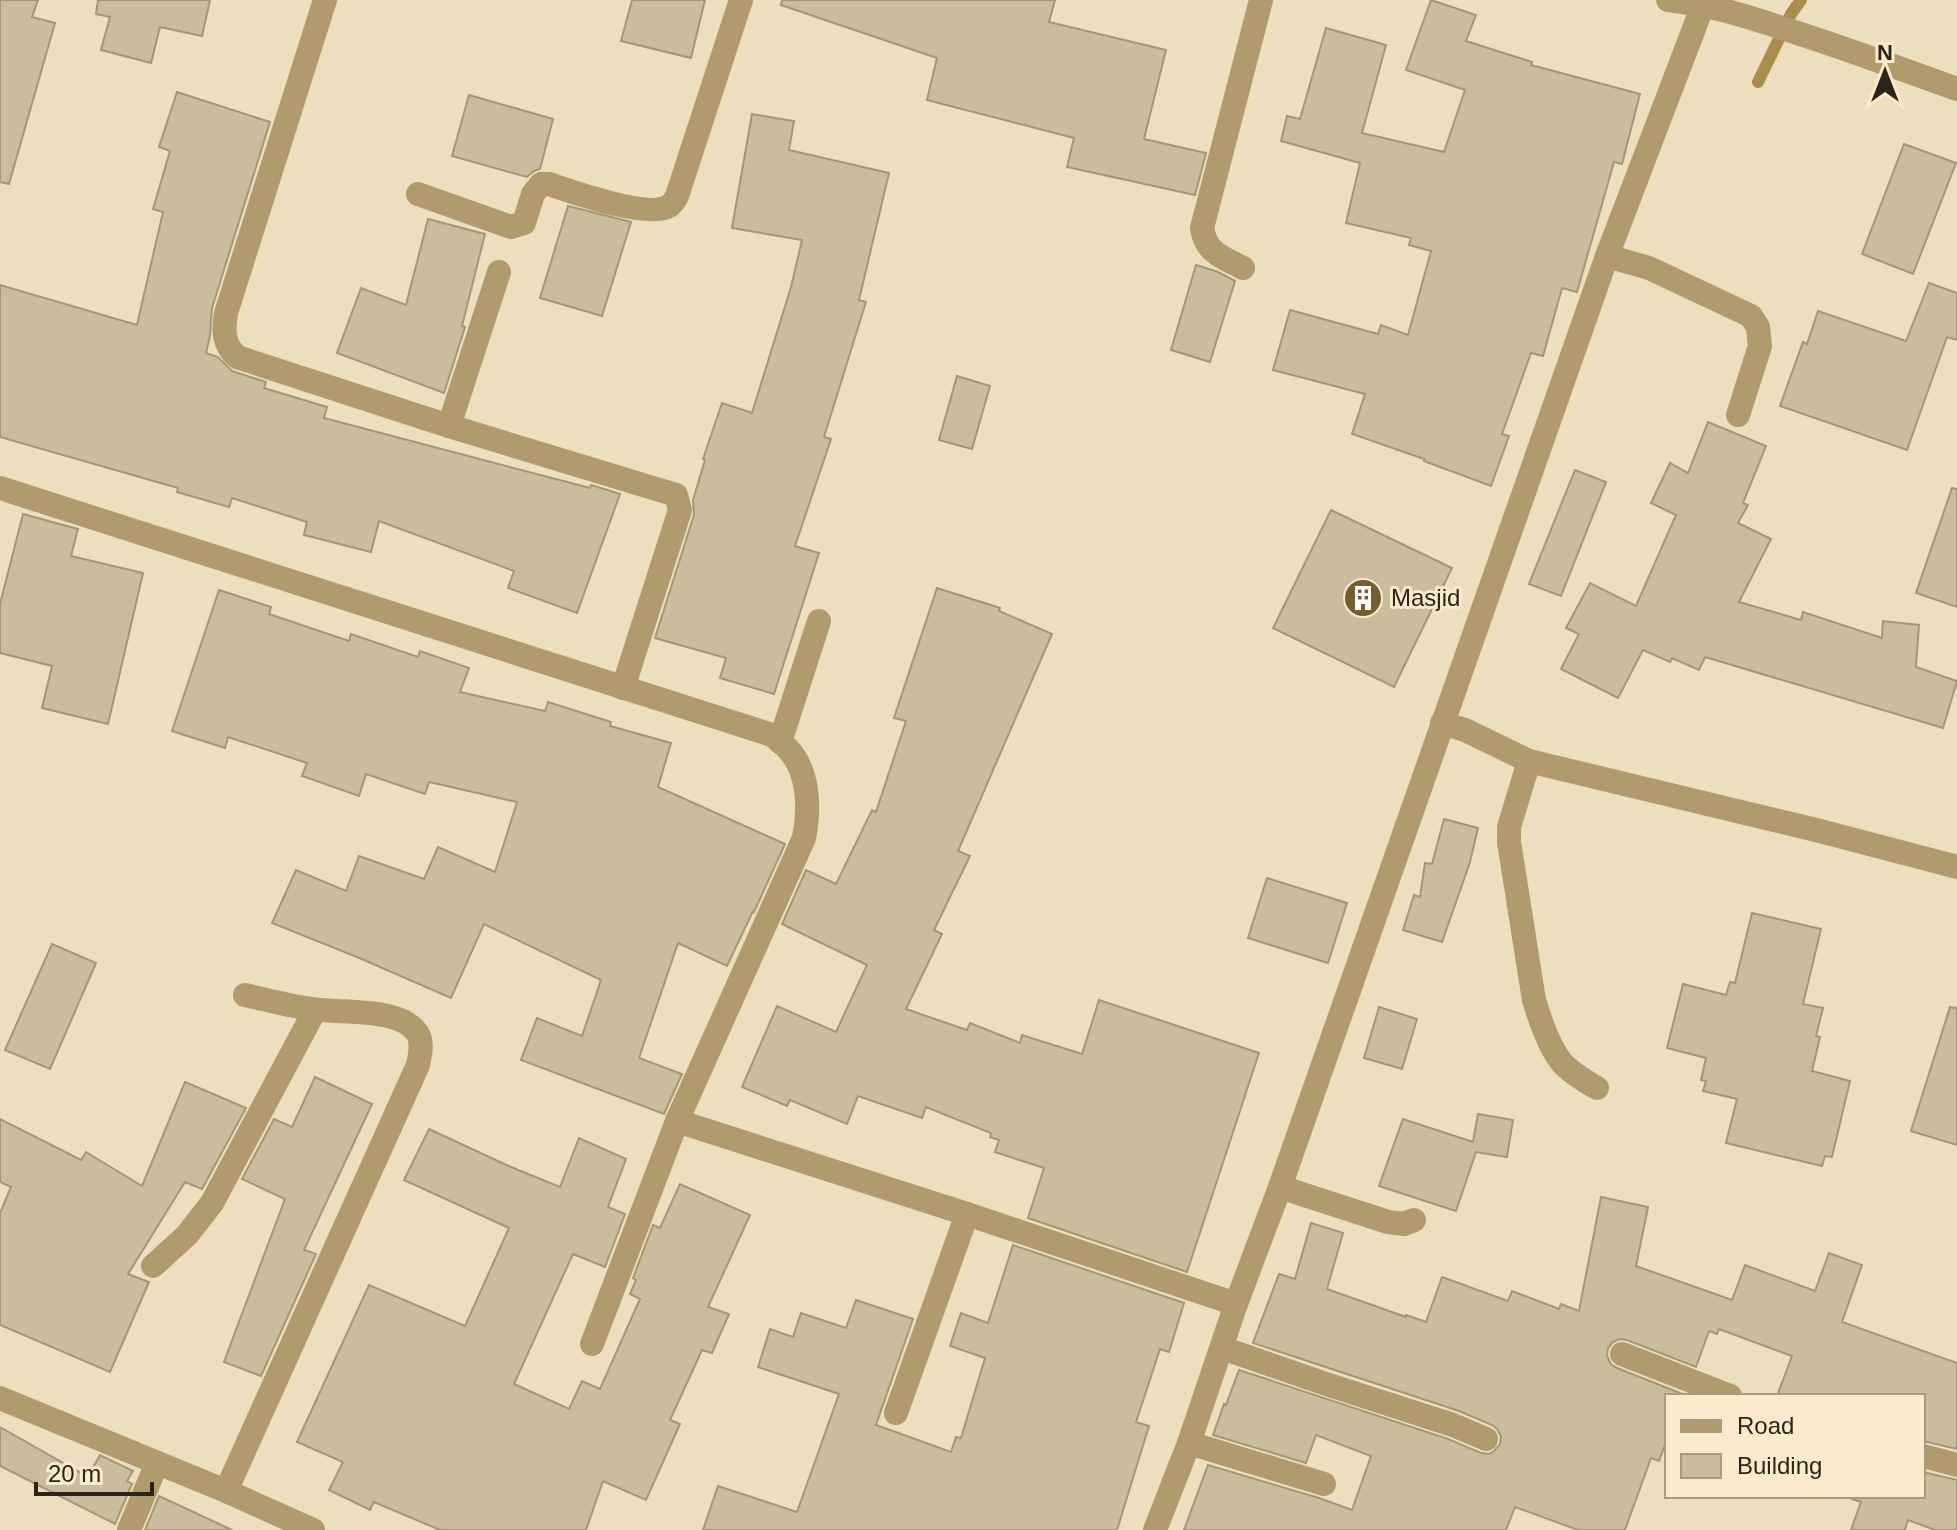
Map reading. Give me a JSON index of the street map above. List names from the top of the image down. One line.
{"places":{"building":["Masjid"]},"legend":["Road","Building"],"scale_bar":"20 m","north":"top"}
